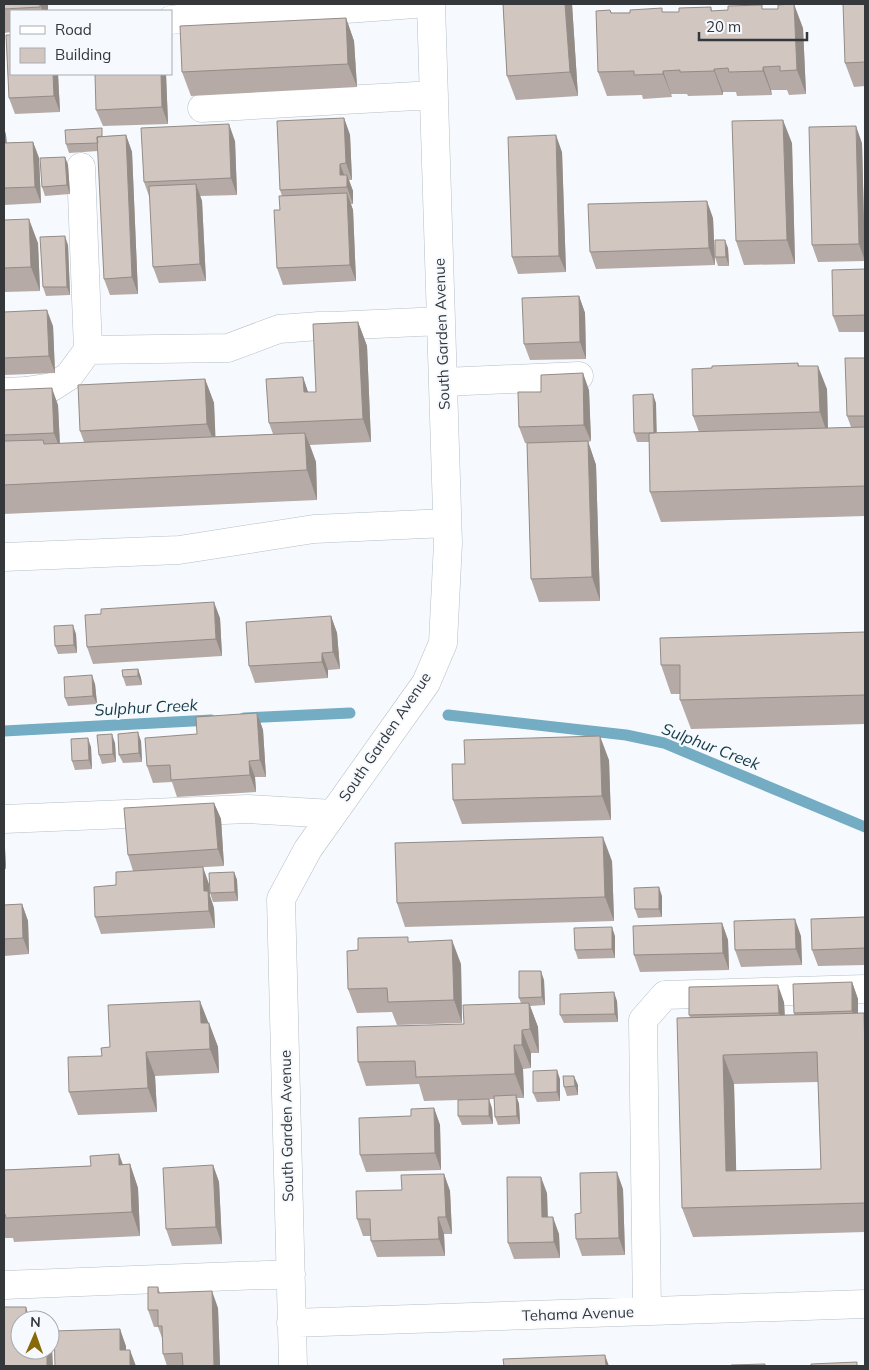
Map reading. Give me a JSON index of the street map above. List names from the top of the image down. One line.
{"streets":{"street":["South Garden Avenue","Tehama Avenue"]},"crossings":[["South Garden Avenue","Tehama Avenue"]],"water":["Sulphur Creek"],"legend":["Road","Building"],"scale_bar":"20 m","north":"top"}
